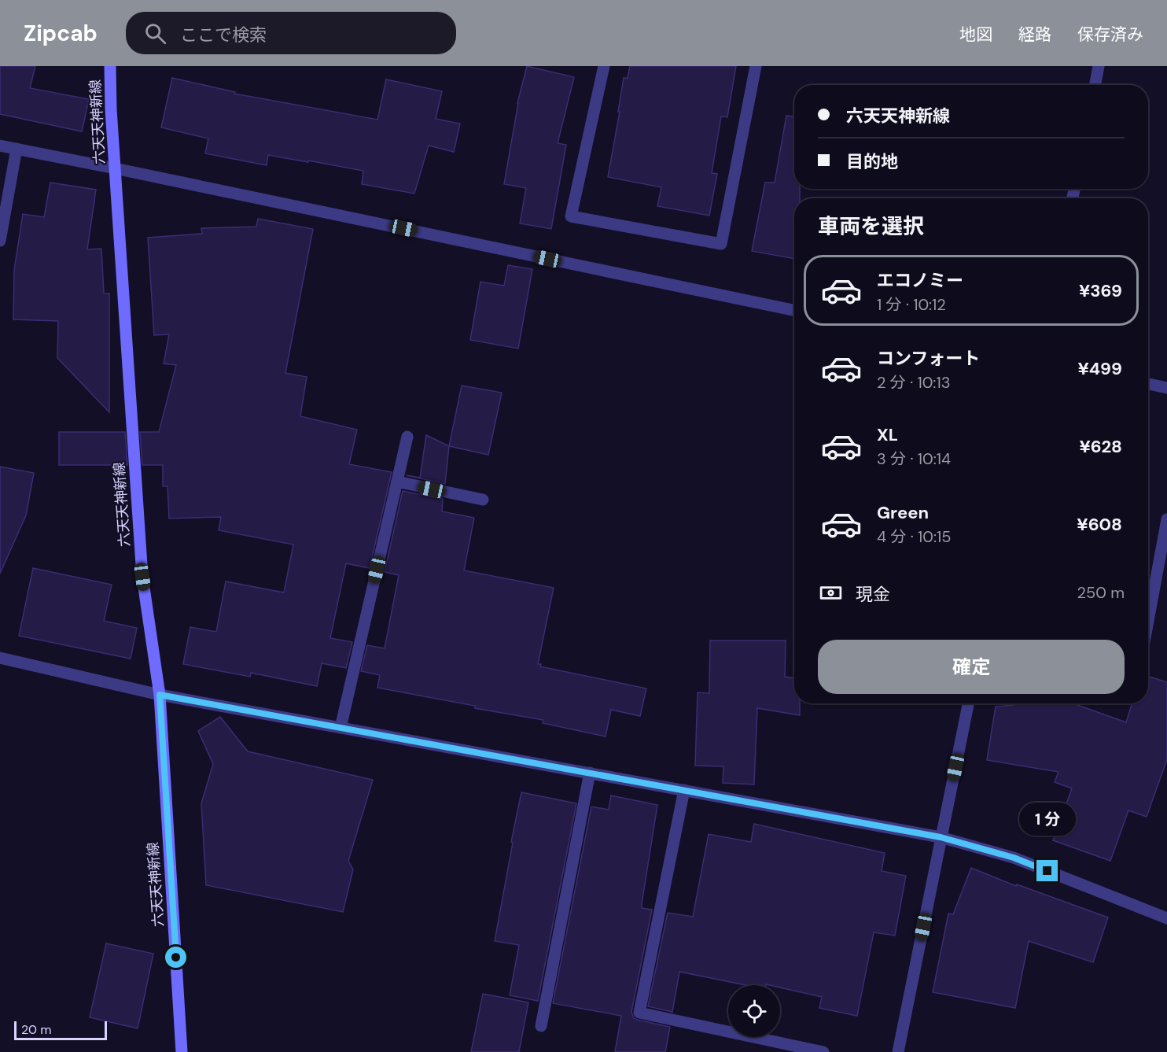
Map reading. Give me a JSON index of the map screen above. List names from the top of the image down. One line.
{"streets":{"main road":["六天天神新線"]},"scale_bar":"20 m","page":{"header":"Zipcab","search":"ここで検索","nav":["地図","経路","保存済み"],"banner":["六天天神新線","目的地"],"heading":"車両を選択","list":[{"name":"エコノミー","note":"1 分 · 10:12","value":"¥369"},{"name":"コンフォート","note":"2 分 · 10:13","value":"¥499"},{"name":"XL","note":"3 分 · 10:14","value":"¥628"},{"name":"Green","note":"4 分 · 10:15","value":"¥608"}],"pay":["現金","250 m"],"buttons":"確定","bubble":"1 分","scale":"20 m"}}
